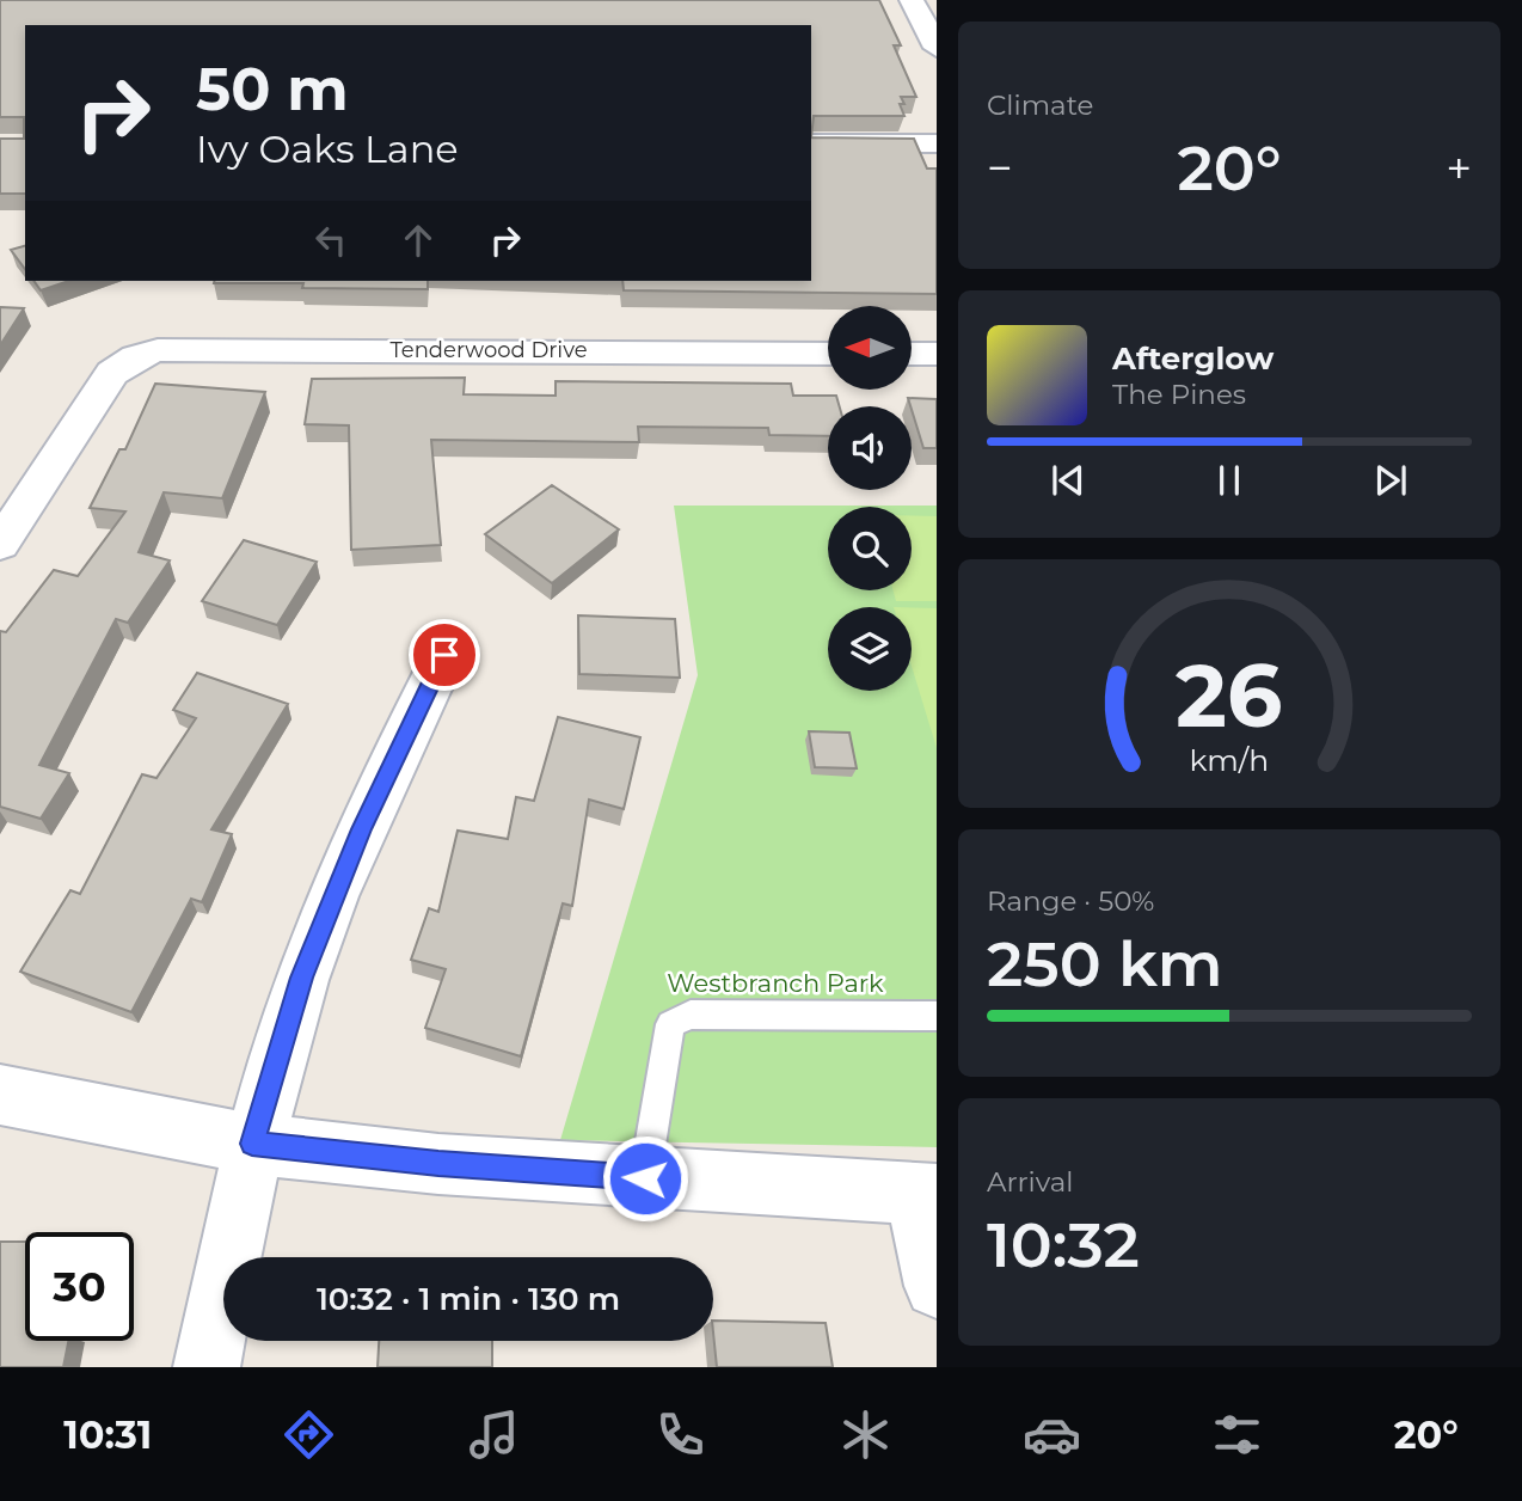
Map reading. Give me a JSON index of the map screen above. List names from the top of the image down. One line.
{"streets":{"street":["Tenderwood Drive"]},"parks":["Westbranch Park"],"north":"left","page":{"tile":["Climate",["Range · 50%","250 km"],["Arrival","10:32"]],"turn":["50 m","Ivy Oaks Lane"],"heat":["−","20°","+"],"song":["Afterglow","The Pines"],"limit":"30","trip":"10:32 · 1 min · 130 m","tabs":["10:31","20°"],"gauge":["26","km/h"]}}
